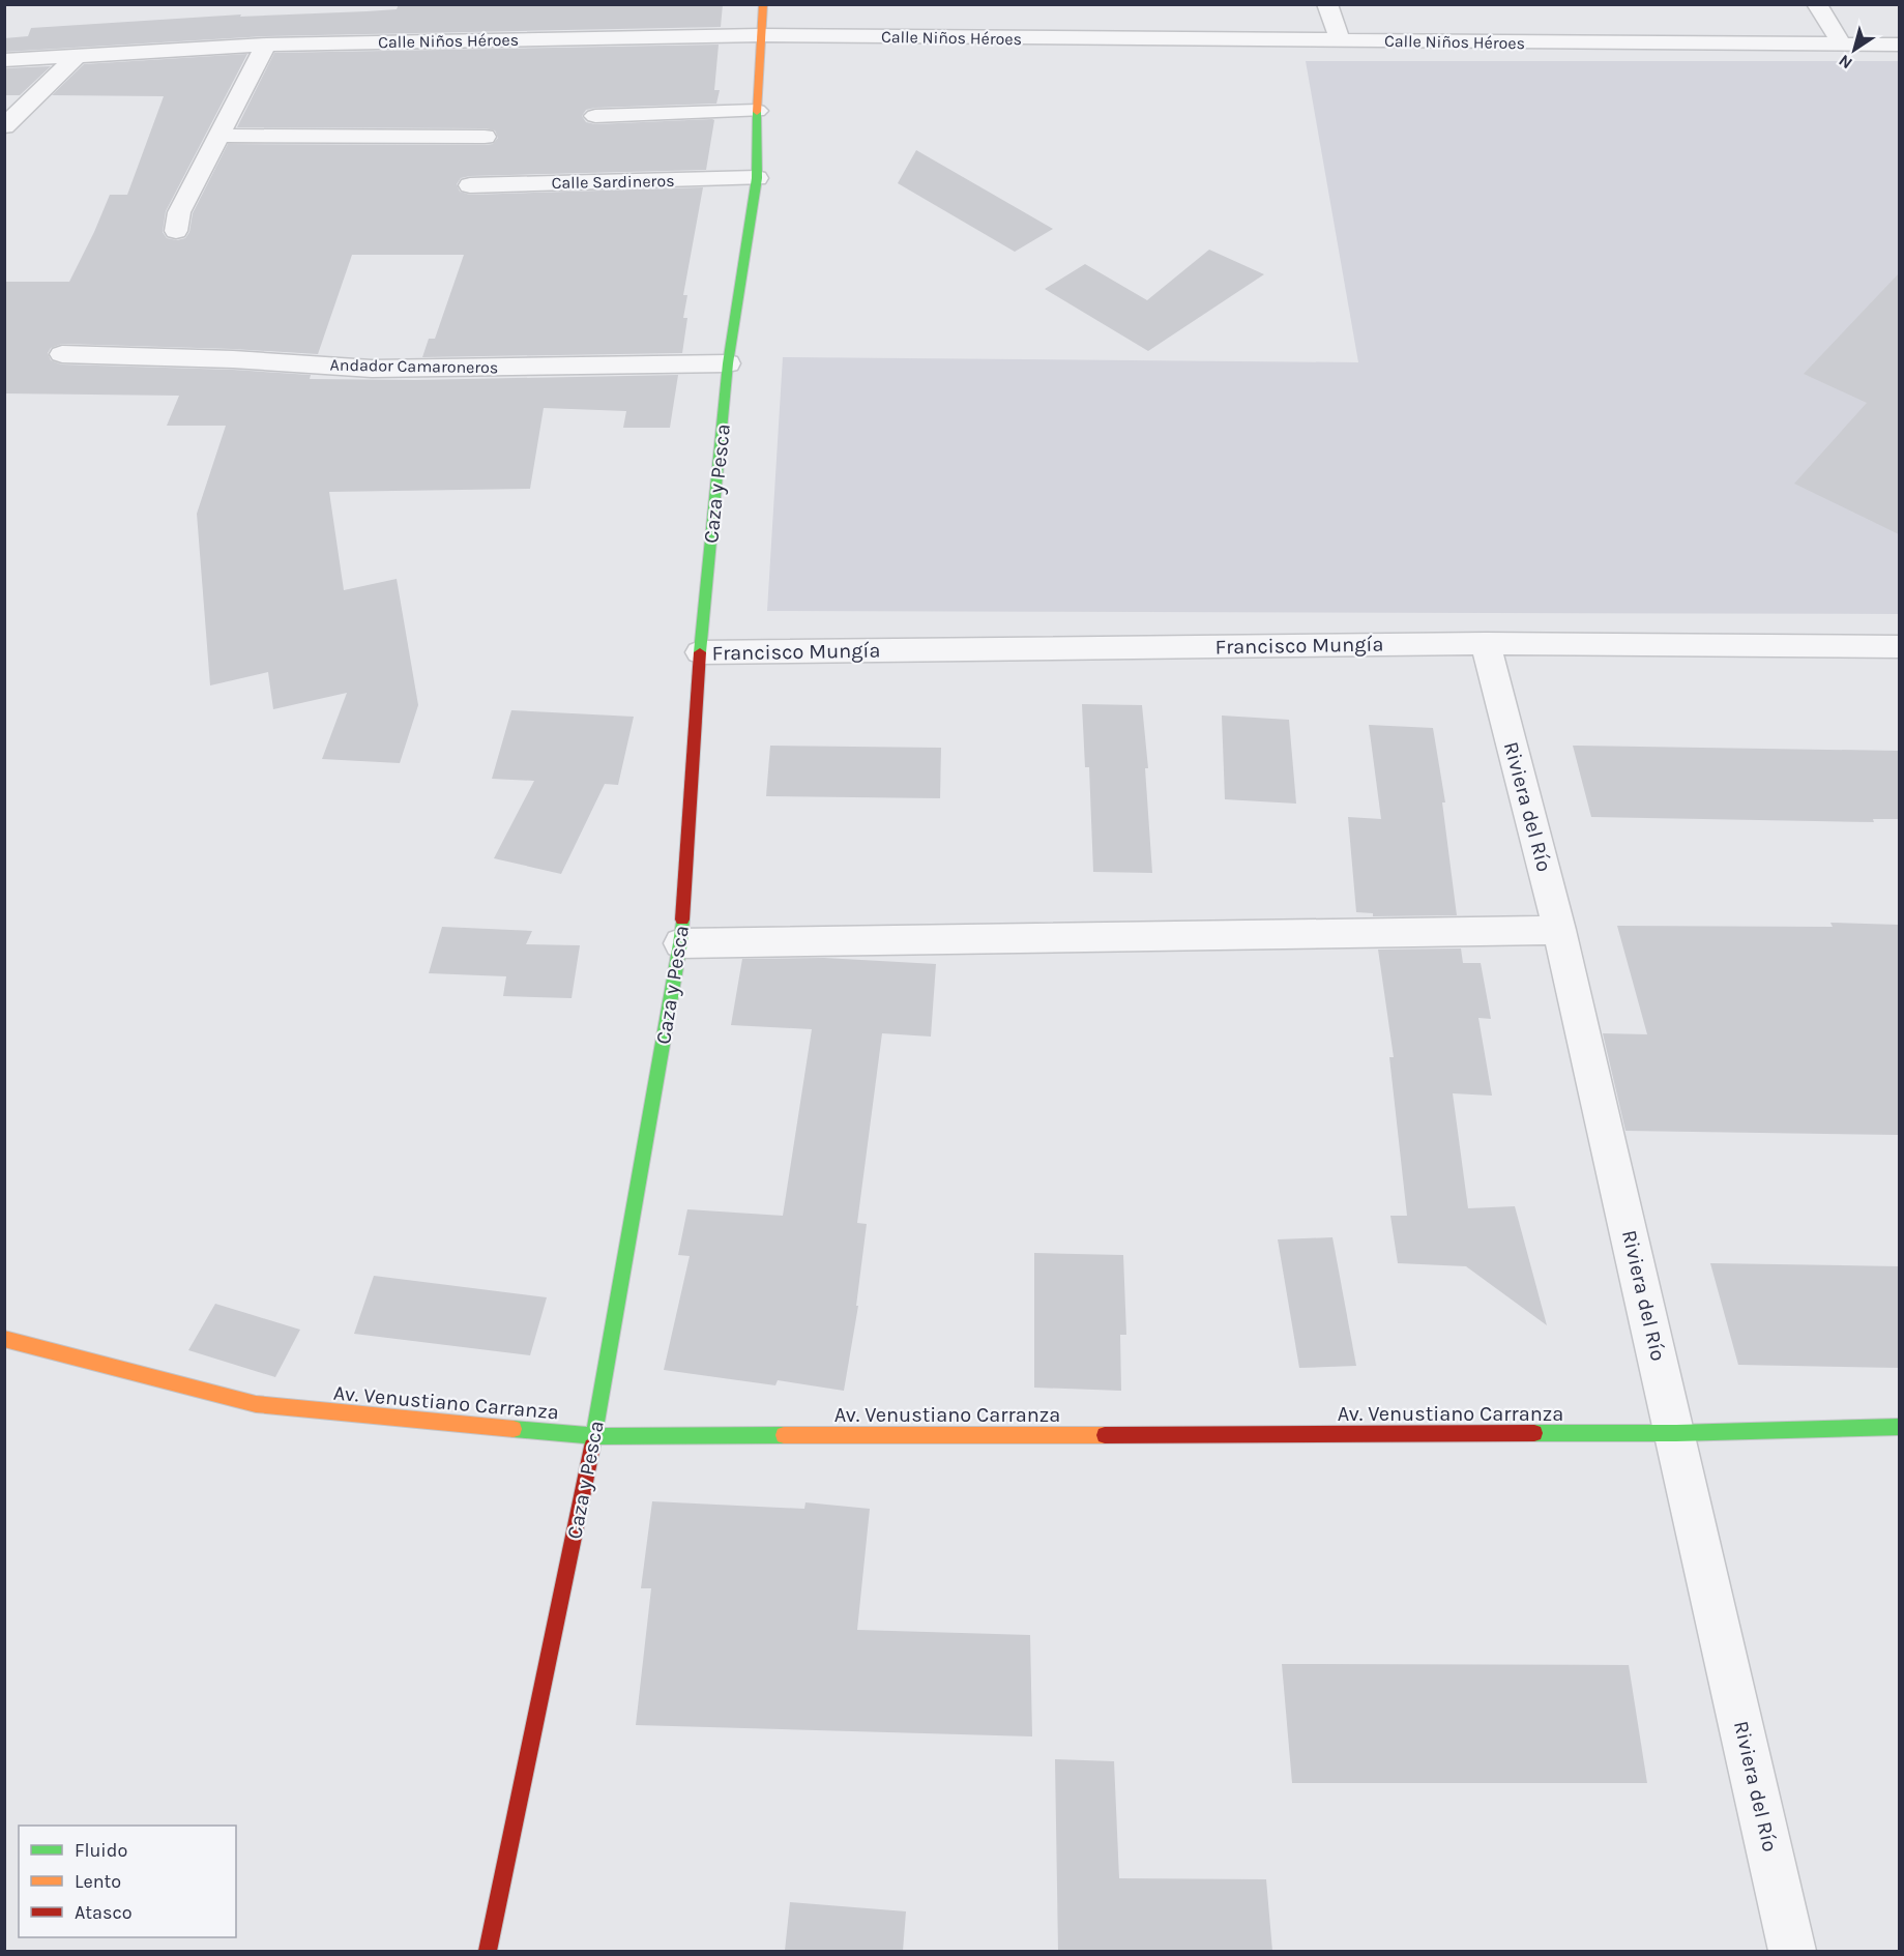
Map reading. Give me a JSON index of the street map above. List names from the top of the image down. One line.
{"streets":{"street":["Calle Niños Héroes","Calle Sardineros","Andador Camaroneros","Caza y Pesca","Francisco Mungía","Riviera del Río","Av. Venustiano Carranza"]},"crossings":[["Calle Niños Héroes","Caza y Pesca"],["Calle Sardineros","Caza y Pesca"],["Andador Camaroneros","Caza y Pesca"],["Caza y Pesca","Francisco Mungía"],["Caza y Pesca","Av. Venustiano Carranza"],["Francisco Mungía","Riviera del Río"],["Riviera del Río","Av. Venustiano Carranza"]],"legend":["Fluido","Lento","Atasco"],"north":"bottom left"}
